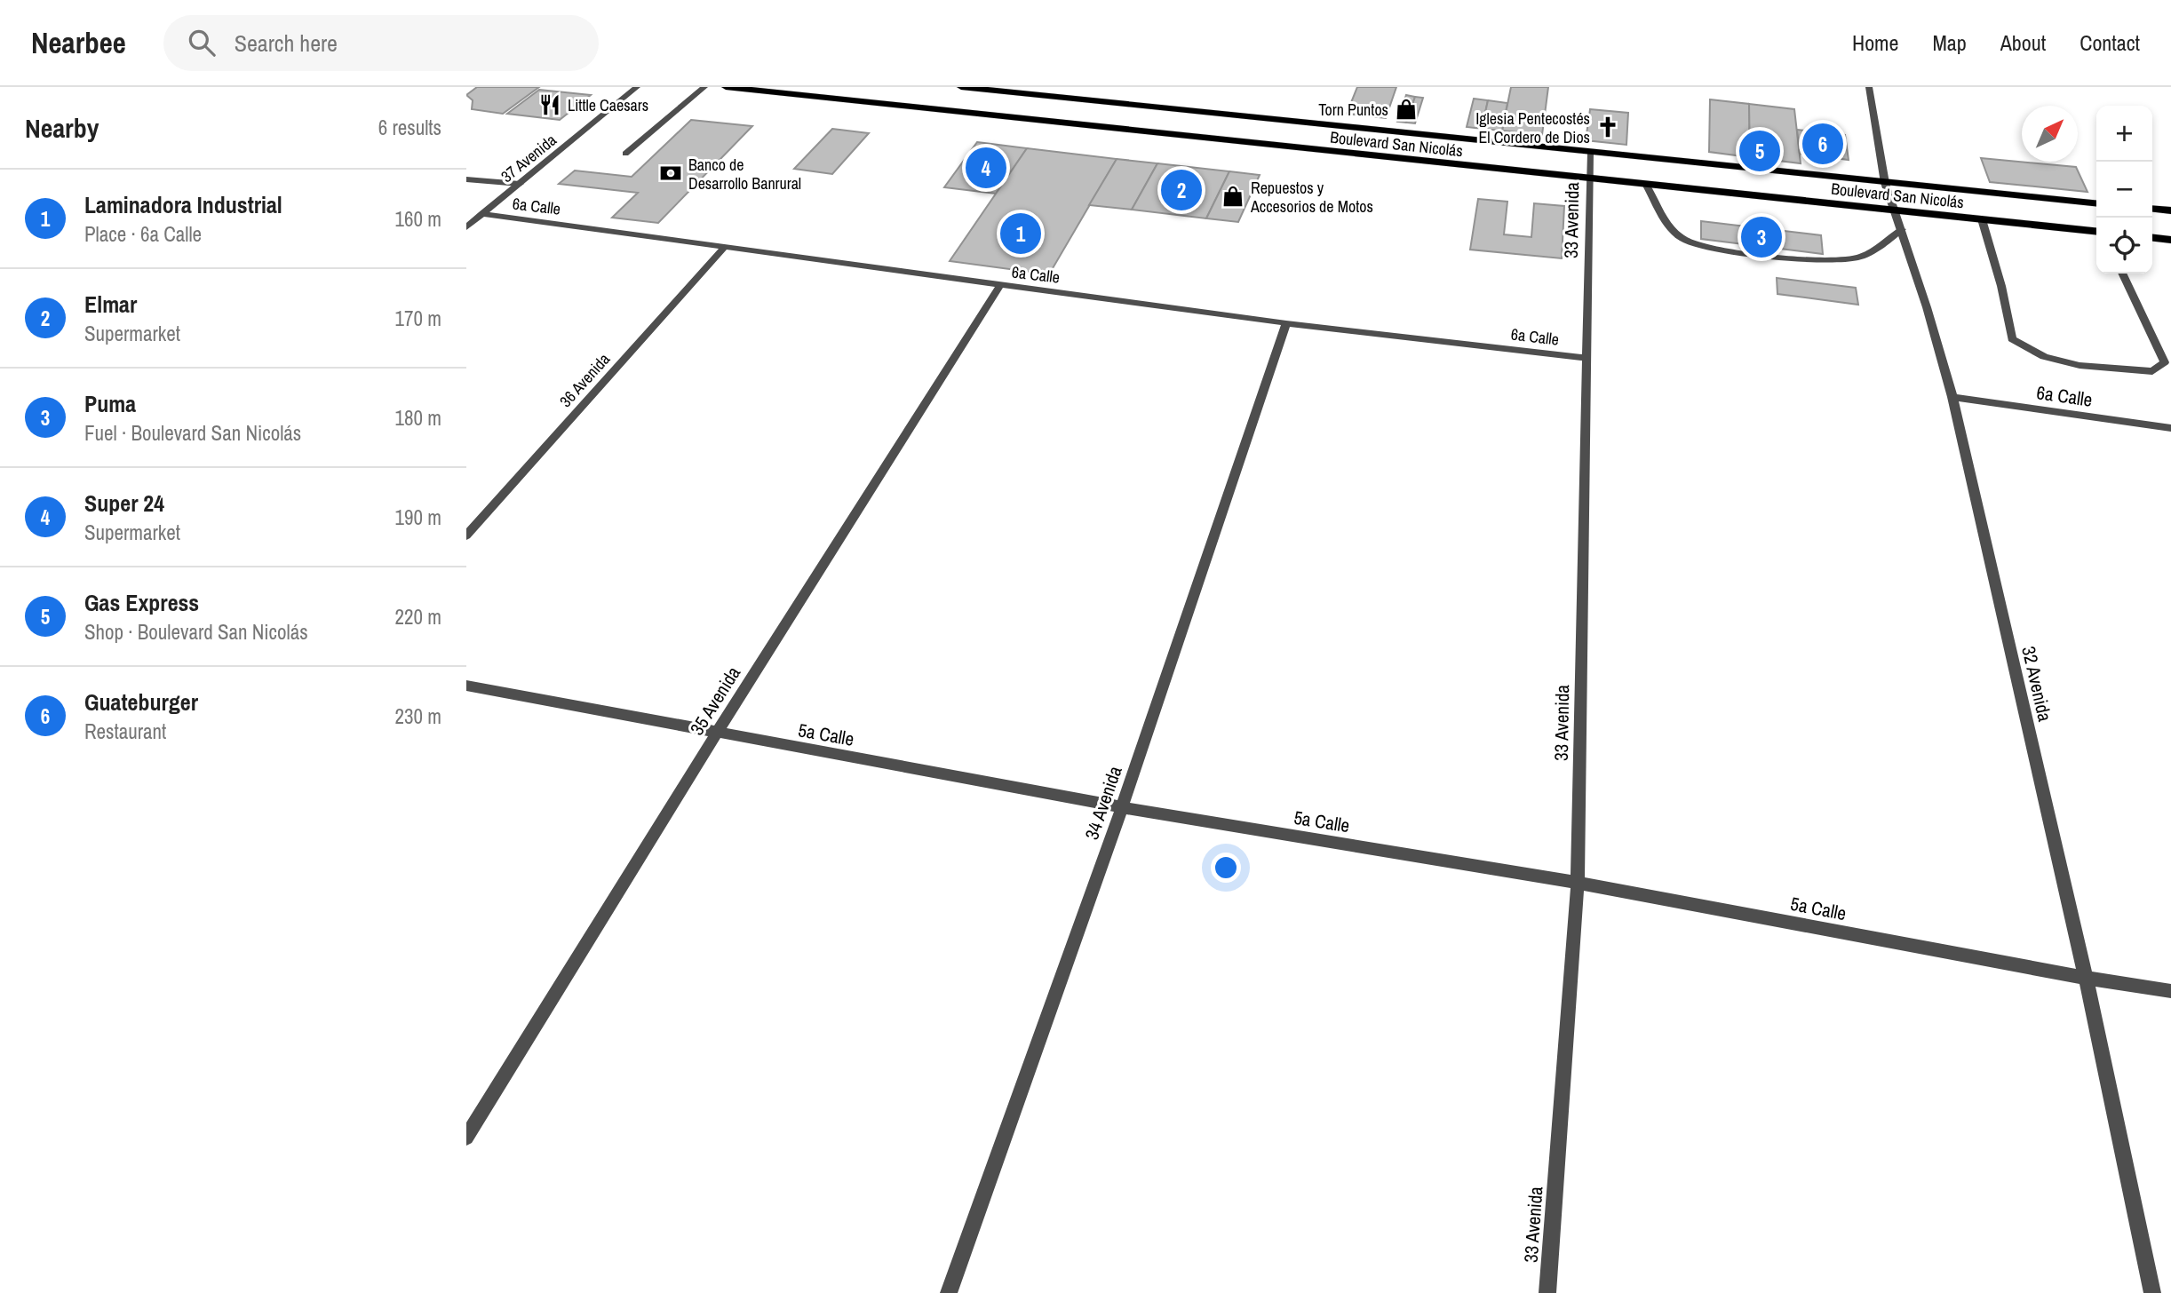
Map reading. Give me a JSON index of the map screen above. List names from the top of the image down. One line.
{"streets":{"main road":["Boulevard San Nicolás"],"street":["37 Avenida","6a Calle","33 Avenida","36 Avenida","32 Avenida","35 Avenida","5a Calle","34 Avenida"]},"crossings":[["Boulevard San Nicolás","33 Avenida"],["Boulevard San Nicolás","32 Avenida"],["37 Avenida","6a Calle"],["6a Calle","33 Avenida"],["6a Calle","36 Avenida"],["6a Calle","32 Avenida"],["6a Calle","35 Avenida"],["6a Calle","34 Avenida"],["33 Avenida","5a Calle"],["32 Avenida","5a Calle"],["35 Avenida","5a Calle"],["5a Calle","34 Avenida"]],"places":{"restaurant":["Little Caesars"],"shop":["Torn Puntos","Repuestos y Accesorios de Motos"],"church":["Iglesia Pentecostés El Cordero de Dios"],"bank":["Banco de Desarrollo Banrural"]},"north":"top right","page":{"header":"Nearbee","search":"Search here","nav":["Home","Map","About","Contact"],"heading":["Nearby","6 results"],"map_buttons":["+","−"],"pins":["6","5","4","2","1","3"],"list":[{"mark":"1","name":"Laminadora Industrial","note":"Place · 6a Calle","value":"160 m"},{"mark":"2","name":"Elmar","note":"Supermarket","value":"170 m"},{"mark":"3","name":"Puma","note":"Fuel · Boulevard San Nicolás","value":"180 m"},{"mark":"4","name":"Super 24","note":"Supermarket","value":"190 m"},{"mark":"5","name":"Gas Express","note":"Shop · Boulevard San Nicolás","value":"220 m"},{"mark":"6","name":"Guateburger","note":"Restaurant","value":"230 m"}]}}
